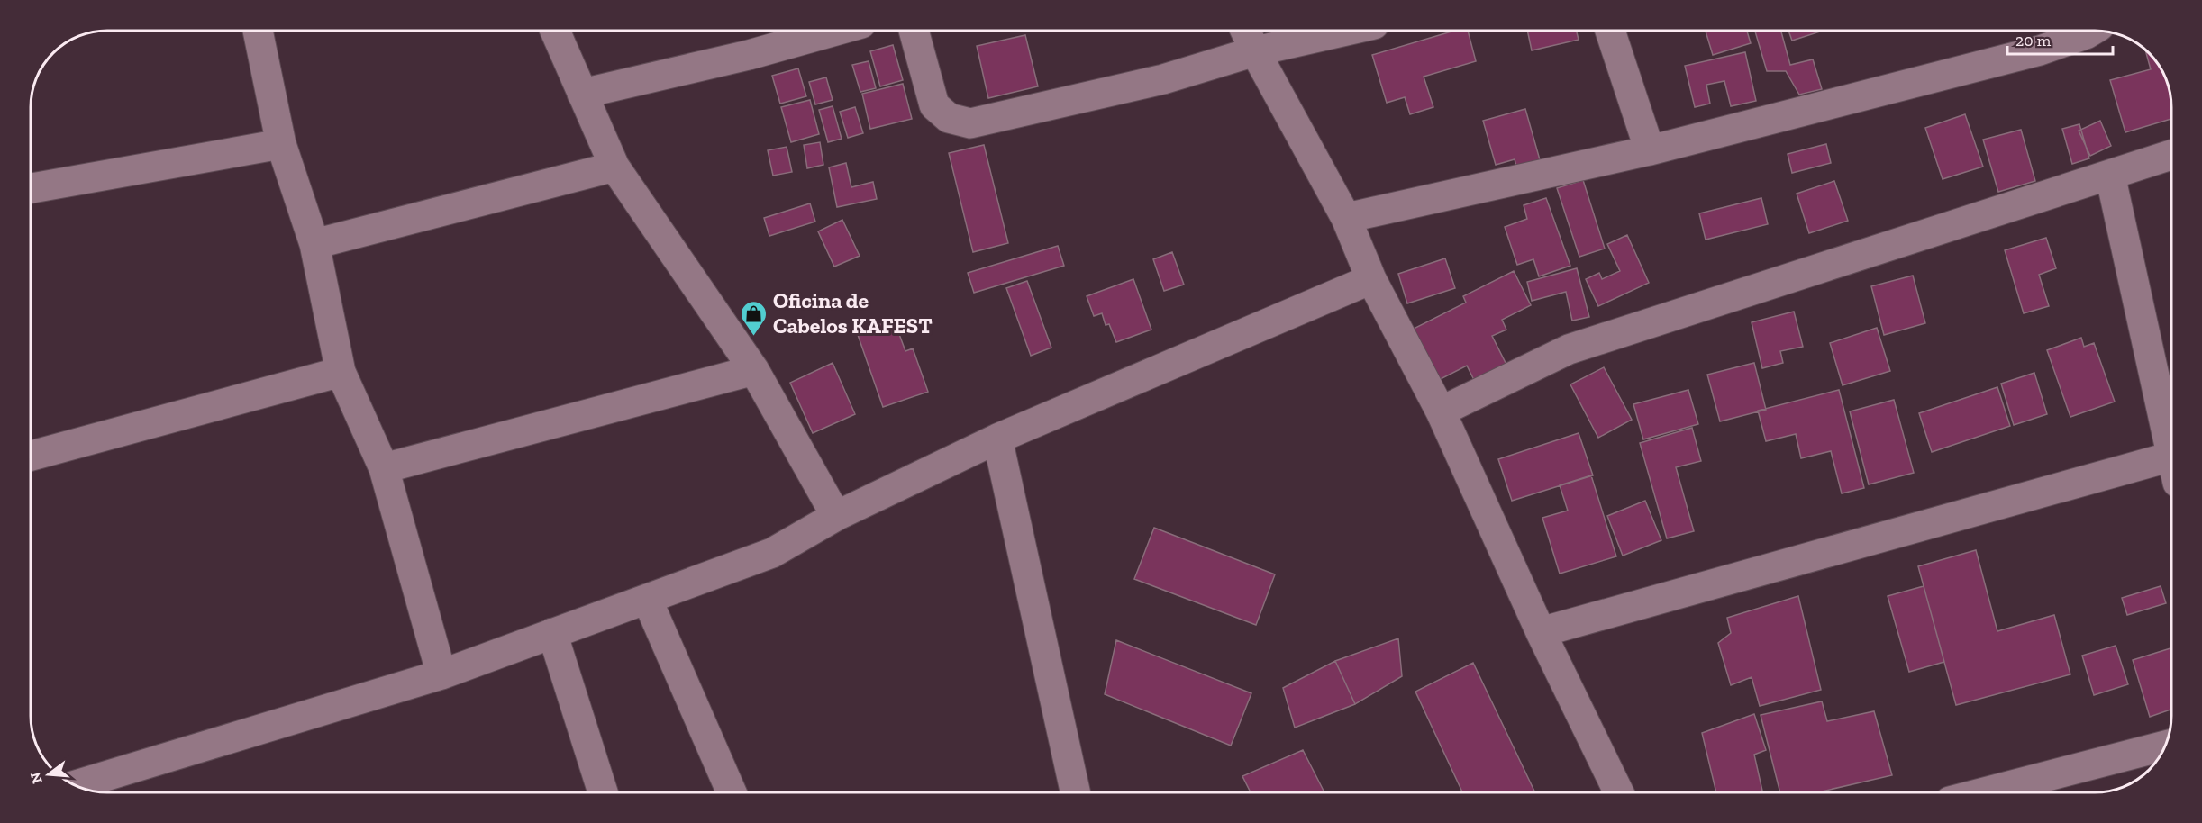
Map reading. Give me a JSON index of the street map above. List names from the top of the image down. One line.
{"places":{"shop":["Oficina de Cabelos KAFEST"]},"scale_bar":"20 m","north":"left"}
